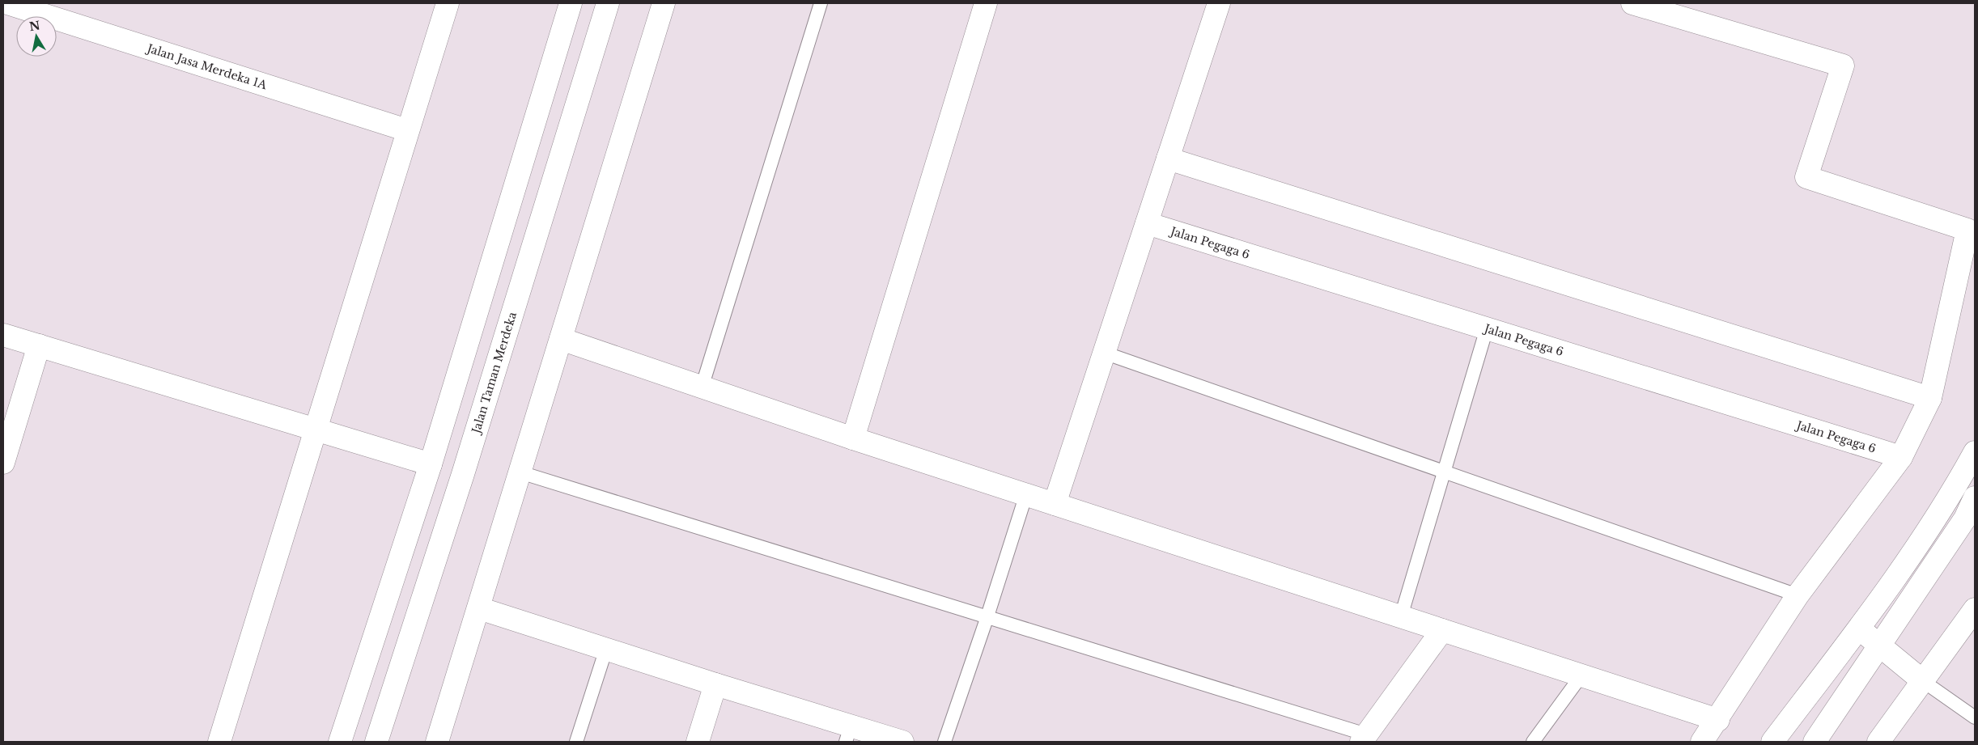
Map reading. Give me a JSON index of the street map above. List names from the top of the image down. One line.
{"streets":{"street":["Jalan Jasa Merdeka 1A","Jalan Pegaga 6","Jalan Taman Merdeka"]},"north":"top"}
